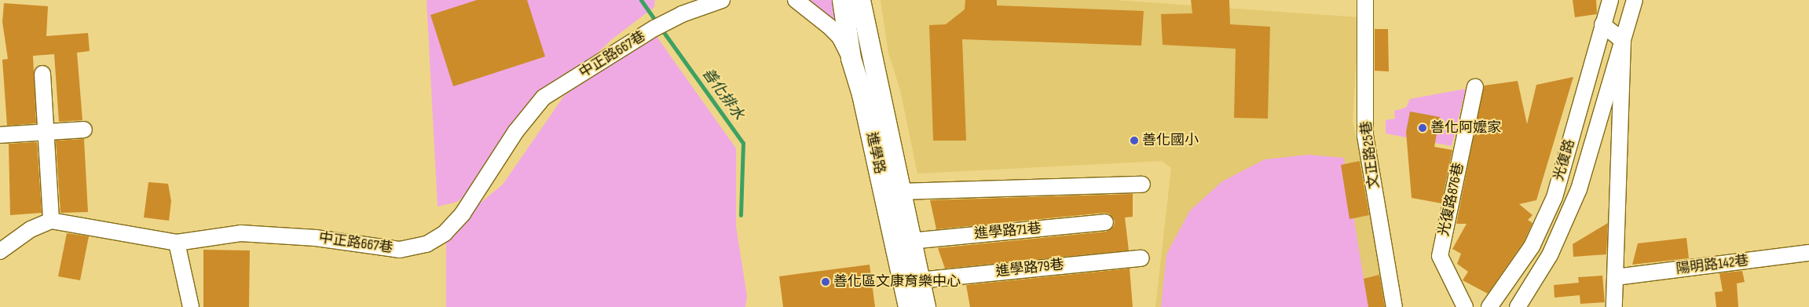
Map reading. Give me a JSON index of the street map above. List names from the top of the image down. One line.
{"streets":{"main road":["進學路"],"street":["中正路667巷","文正路25巷","光復路","光復路876巷","進學路71巷","陽明路142巷","進學路79巷"]},"crossings":[["進學路","進學路71巷"],["進學路","進學路79巷"]],"water":["善化排水"],"places":["善化阿嬤家","善化國小","善化區文康育樂中心"]}
